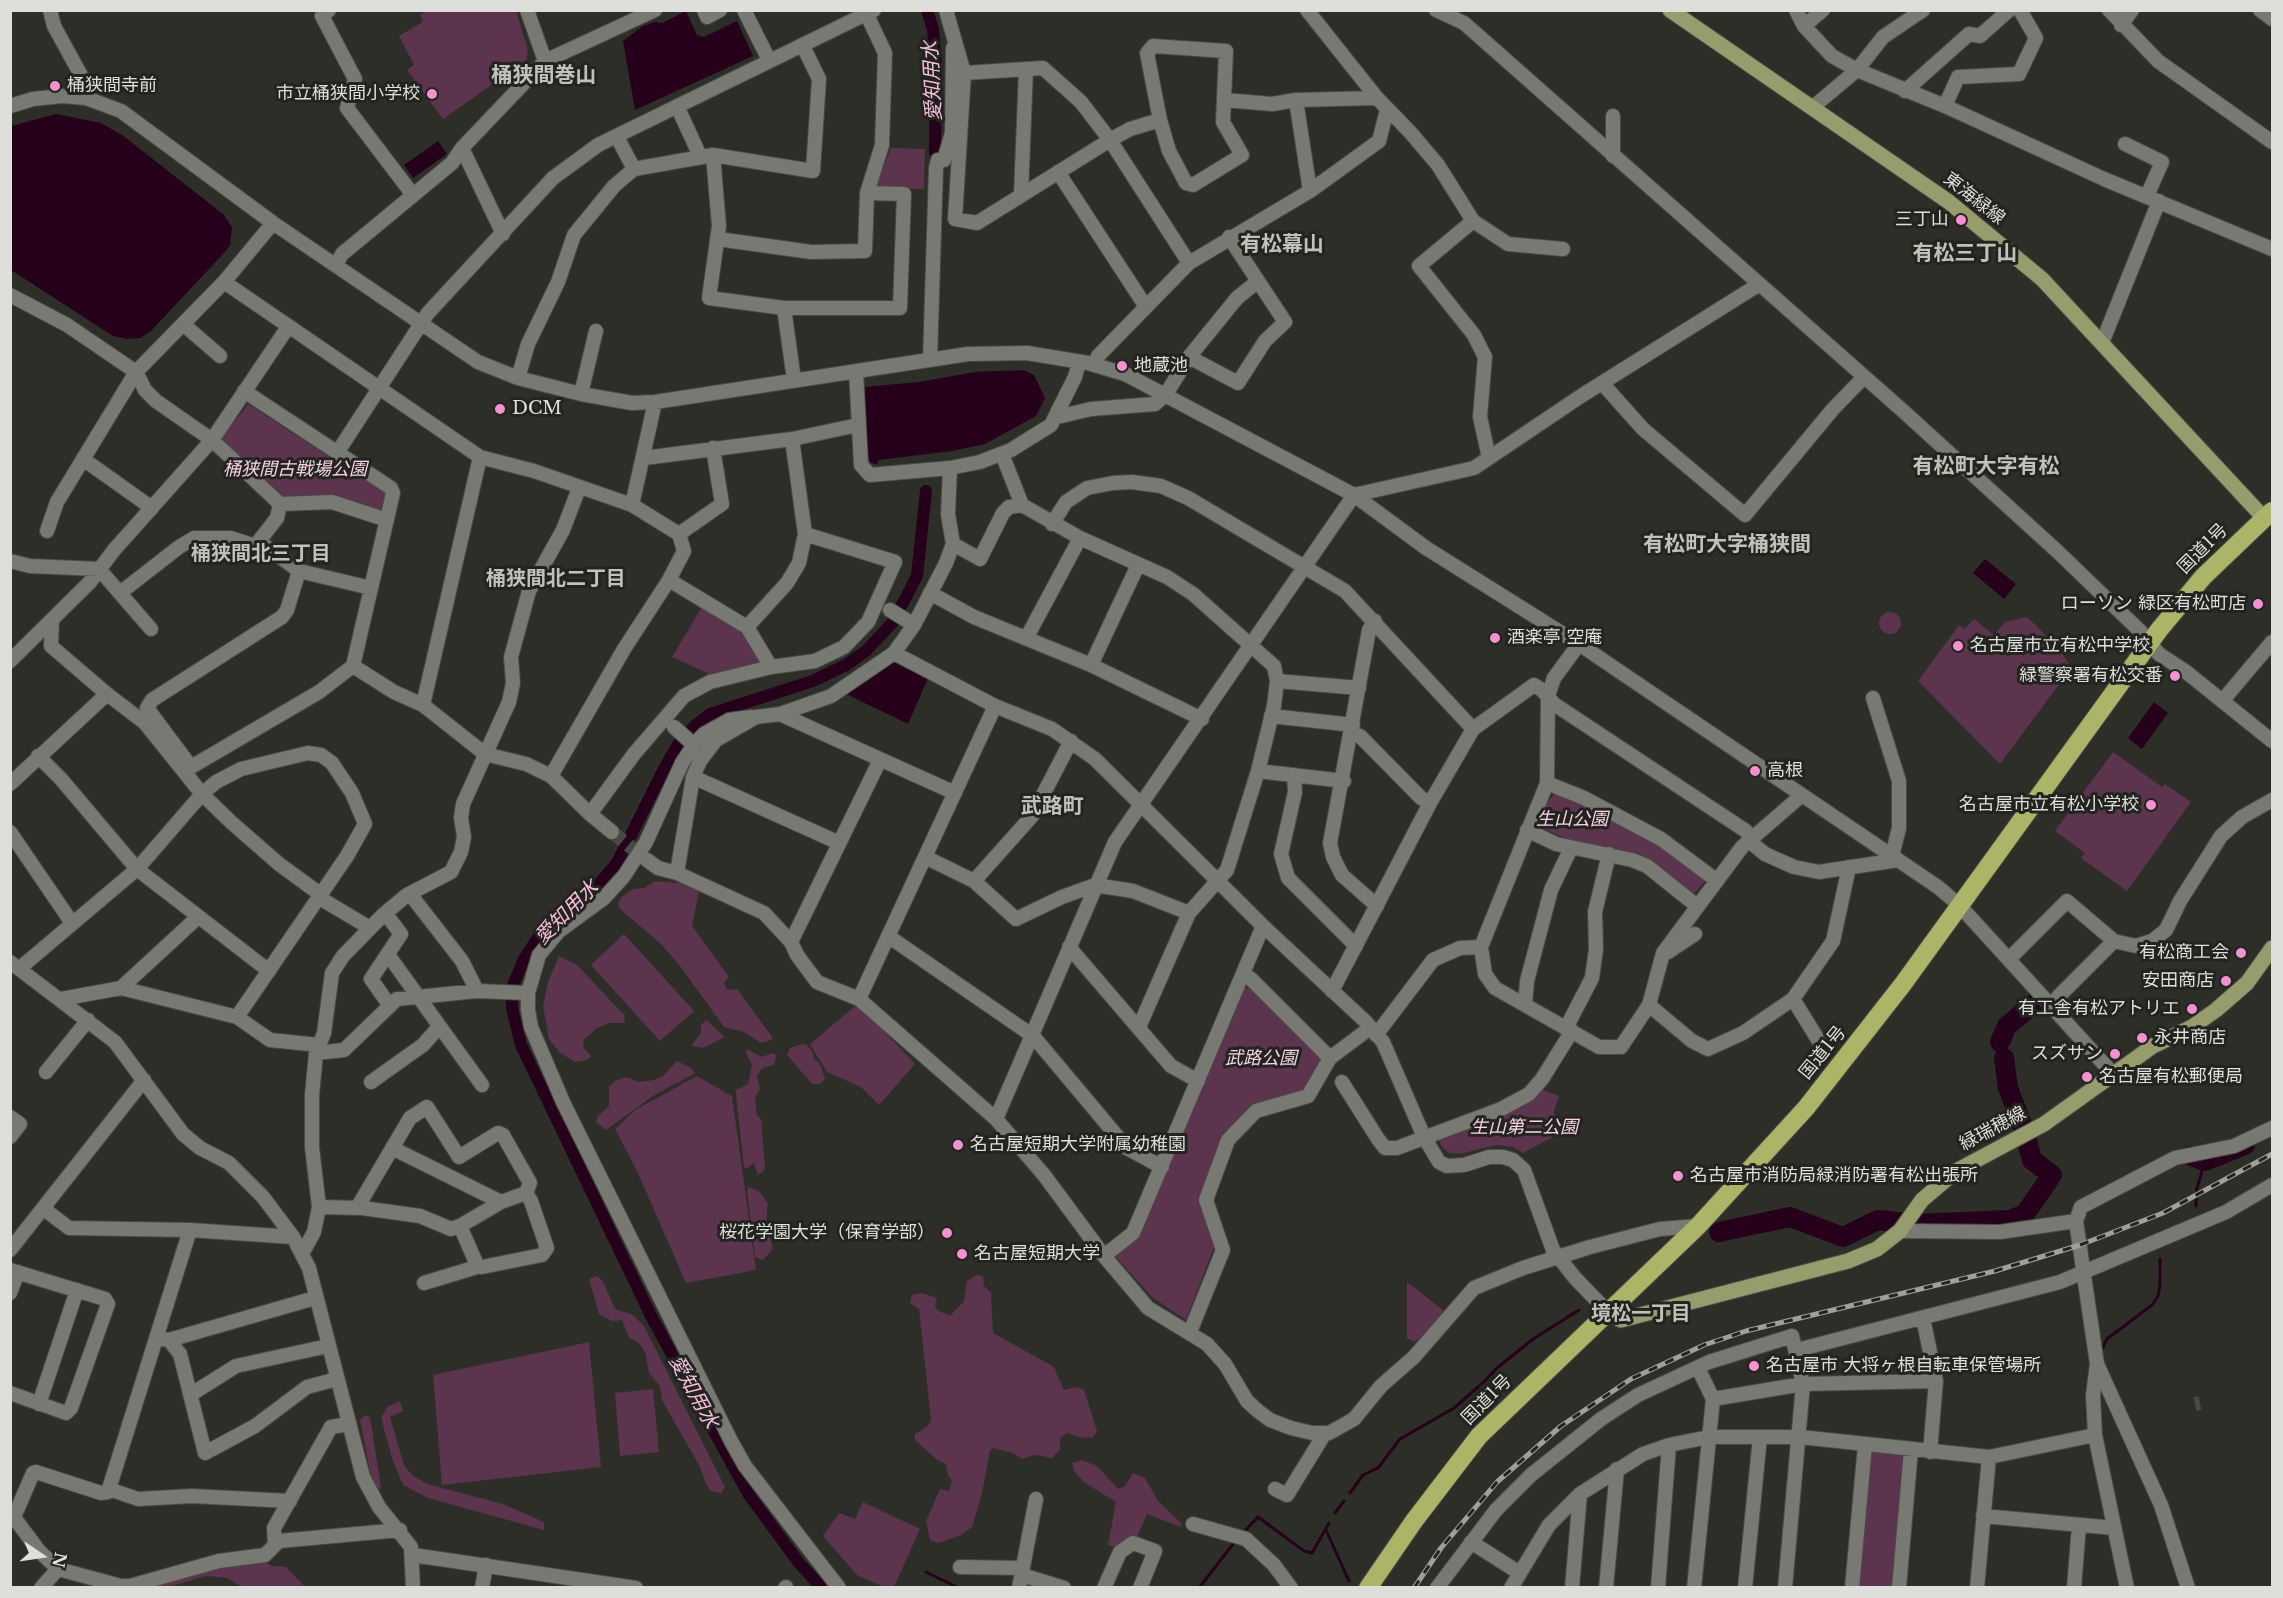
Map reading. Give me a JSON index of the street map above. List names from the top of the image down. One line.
{"streets":{"highway":["国道1号"],"main road":["東海緑線","緑瑞穂線"]},"crossings":[["東海緑線","国道1号"],["国道1号","緑瑞穂線"]],"districts":["桶狭間巻山","有松幕山","有松三丁山","有松町大字有松","有松町大字桶狭間","桶狭間北三丁目","桶狭間北二丁目","武路町","境松一丁目"],"water":["愛知用水"],"parks":["桶狭間古戦場公園","生山公園","武路公園","生山第二公園"],"places":["桶狭間寺前","市立桶狭間小学校","三丁山","地蔵池","DCM","ローソン 緑区有松町店","酒楽亭 空庵","名古屋市立有松中学校","緑警察署有松交番","高根","名古屋市立有松小学校","有松商工会","安田商店","有工舎有松アトリエ","永井商店","スズサン","名古屋有松郵便局","名古屋短期大学附属幼稚園","名古屋市消防局緑消防署有松出張所","桜花学園大学（保育学部）","名古屋短期大学","名古屋市 大将ヶ根自転車保管場所"],"north":"right"}
